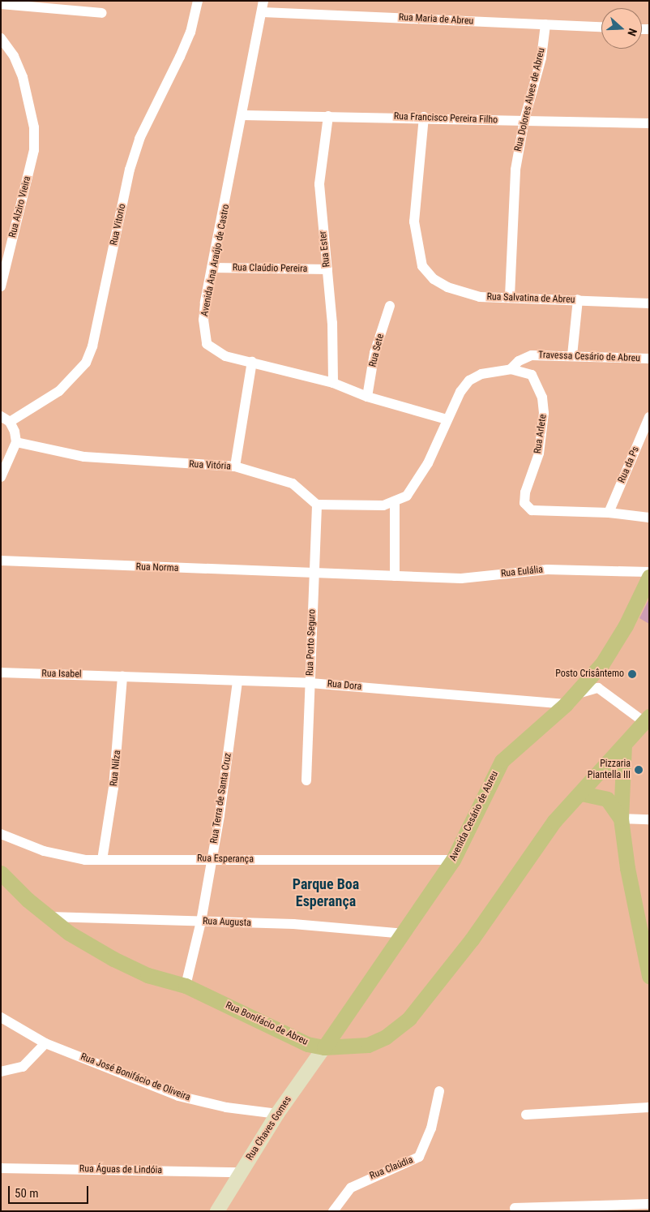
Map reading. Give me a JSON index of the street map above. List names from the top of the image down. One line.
{"streets":{"main road":["Avenida Cesário de Abreu","Rua Bonifácio de Abreu"],"street":["Rua Maria de Abreu","Rua Dolores Alves de Abreu","Rua Francisco Pereira Filho","Rua Alziro Vieira","Rua Vitorio","Rua Ester","Avenida Ana Araújo de Castro","Rua Claúdio Pereira","Rua Salvatina de Abreu","Rua Sete","Travessa Cesário de Abreu","Rua Arlete","Rua da Ps","Rua Vitória","Rua Norma","Rua Eulália","Rua Porto Seguro","Rua Isabel","Rua Dora","Rua Nilza","Rua Terra de Santa Cruz","Rua Esperança","Rua Augusta","Rua José Bonifácio de Oliveira","Rua Chaves Gomes","Rua Claúdia","Rua Águas de Lindóia"]},"crossings":[["Rua Maria de Abreu","Rua Dolores Alves de Abreu"],["Rua Maria de Abreu","Avenida Ana Araújo de Castro"],["Rua Dolores Alves de Abreu","Rua Francisco Pereira Filho"],["Rua Dolores Alves de Abreu","Rua Salvatina de Abreu"],["Rua Francisco Pereira Filho","Rua Ester"],["Rua Francisco Pereira Filho","Avenida Ana Araújo de Castro"],["Rua Francisco Pereira Filho","Rua Salvatina de Abreu"],["Rua Ester","Avenida Ana Araújo de Castro"],["Rua Ester","Rua Claúdio Pereira"],["Avenida Ana Araújo de Castro","Rua Claúdio Pereira"],["Avenida Ana Araújo de Castro","Rua Sete"],["Avenida Ana Araújo de Castro","Rua Arlete"],["Travessa Cesário de Abreu","Rua Arlete"],["Rua Arlete","Rua da Ps"],["Rua Vitória","Rua Porto Seguro"],["Rua Norma","Rua Eulália"],["Rua Norma","Rua Porto Seguro"],["Rua Porto Seguro","Rua Dora"],["Rua Isabel","Rua Dora"],["Rua Isabel","Rua Nilza"],["Rua Dora","Rua Nilza"],["Rua Dora","Rua Terra de Santa Cruz"],["Rua Dora","Avenida Cesário de Abreu"],["Rua Nilza","Rua Esperança"],["Rua Terra de Santa Cruz","Rua Esperança"],["Rua Terra de Santa Cruz","Rua Augusta"],["Rua Terra de Santa Cruz","Rua Bonifácio de Abreu"],["Avenida Cesário de Abreu","Rua Esperança"],["Avenida Cesário de Abreu","Rua Augusta"],["Avenida Cesário de Abreu","Rua Bonifácio de Abreu"],["Avenida Cesário de Abreu","Rua Chaves Gomes"],["Rua Augusta","Rua Bonifácio de Abreu"],["Rua Bonifácio de Abreu","Rua Chaves Gomes"],["Rua José Bonifácio de Oliveira","Rua Chaves Gomes"],["Rua Chaves Gomes","Rua Águas de Lindóia"]],"districts":["Parque Boa Esperança"],"places":["Posto Crisântemo","Pizzaria Piantella III"],"scale_bar":"50 m","north":"right"}
